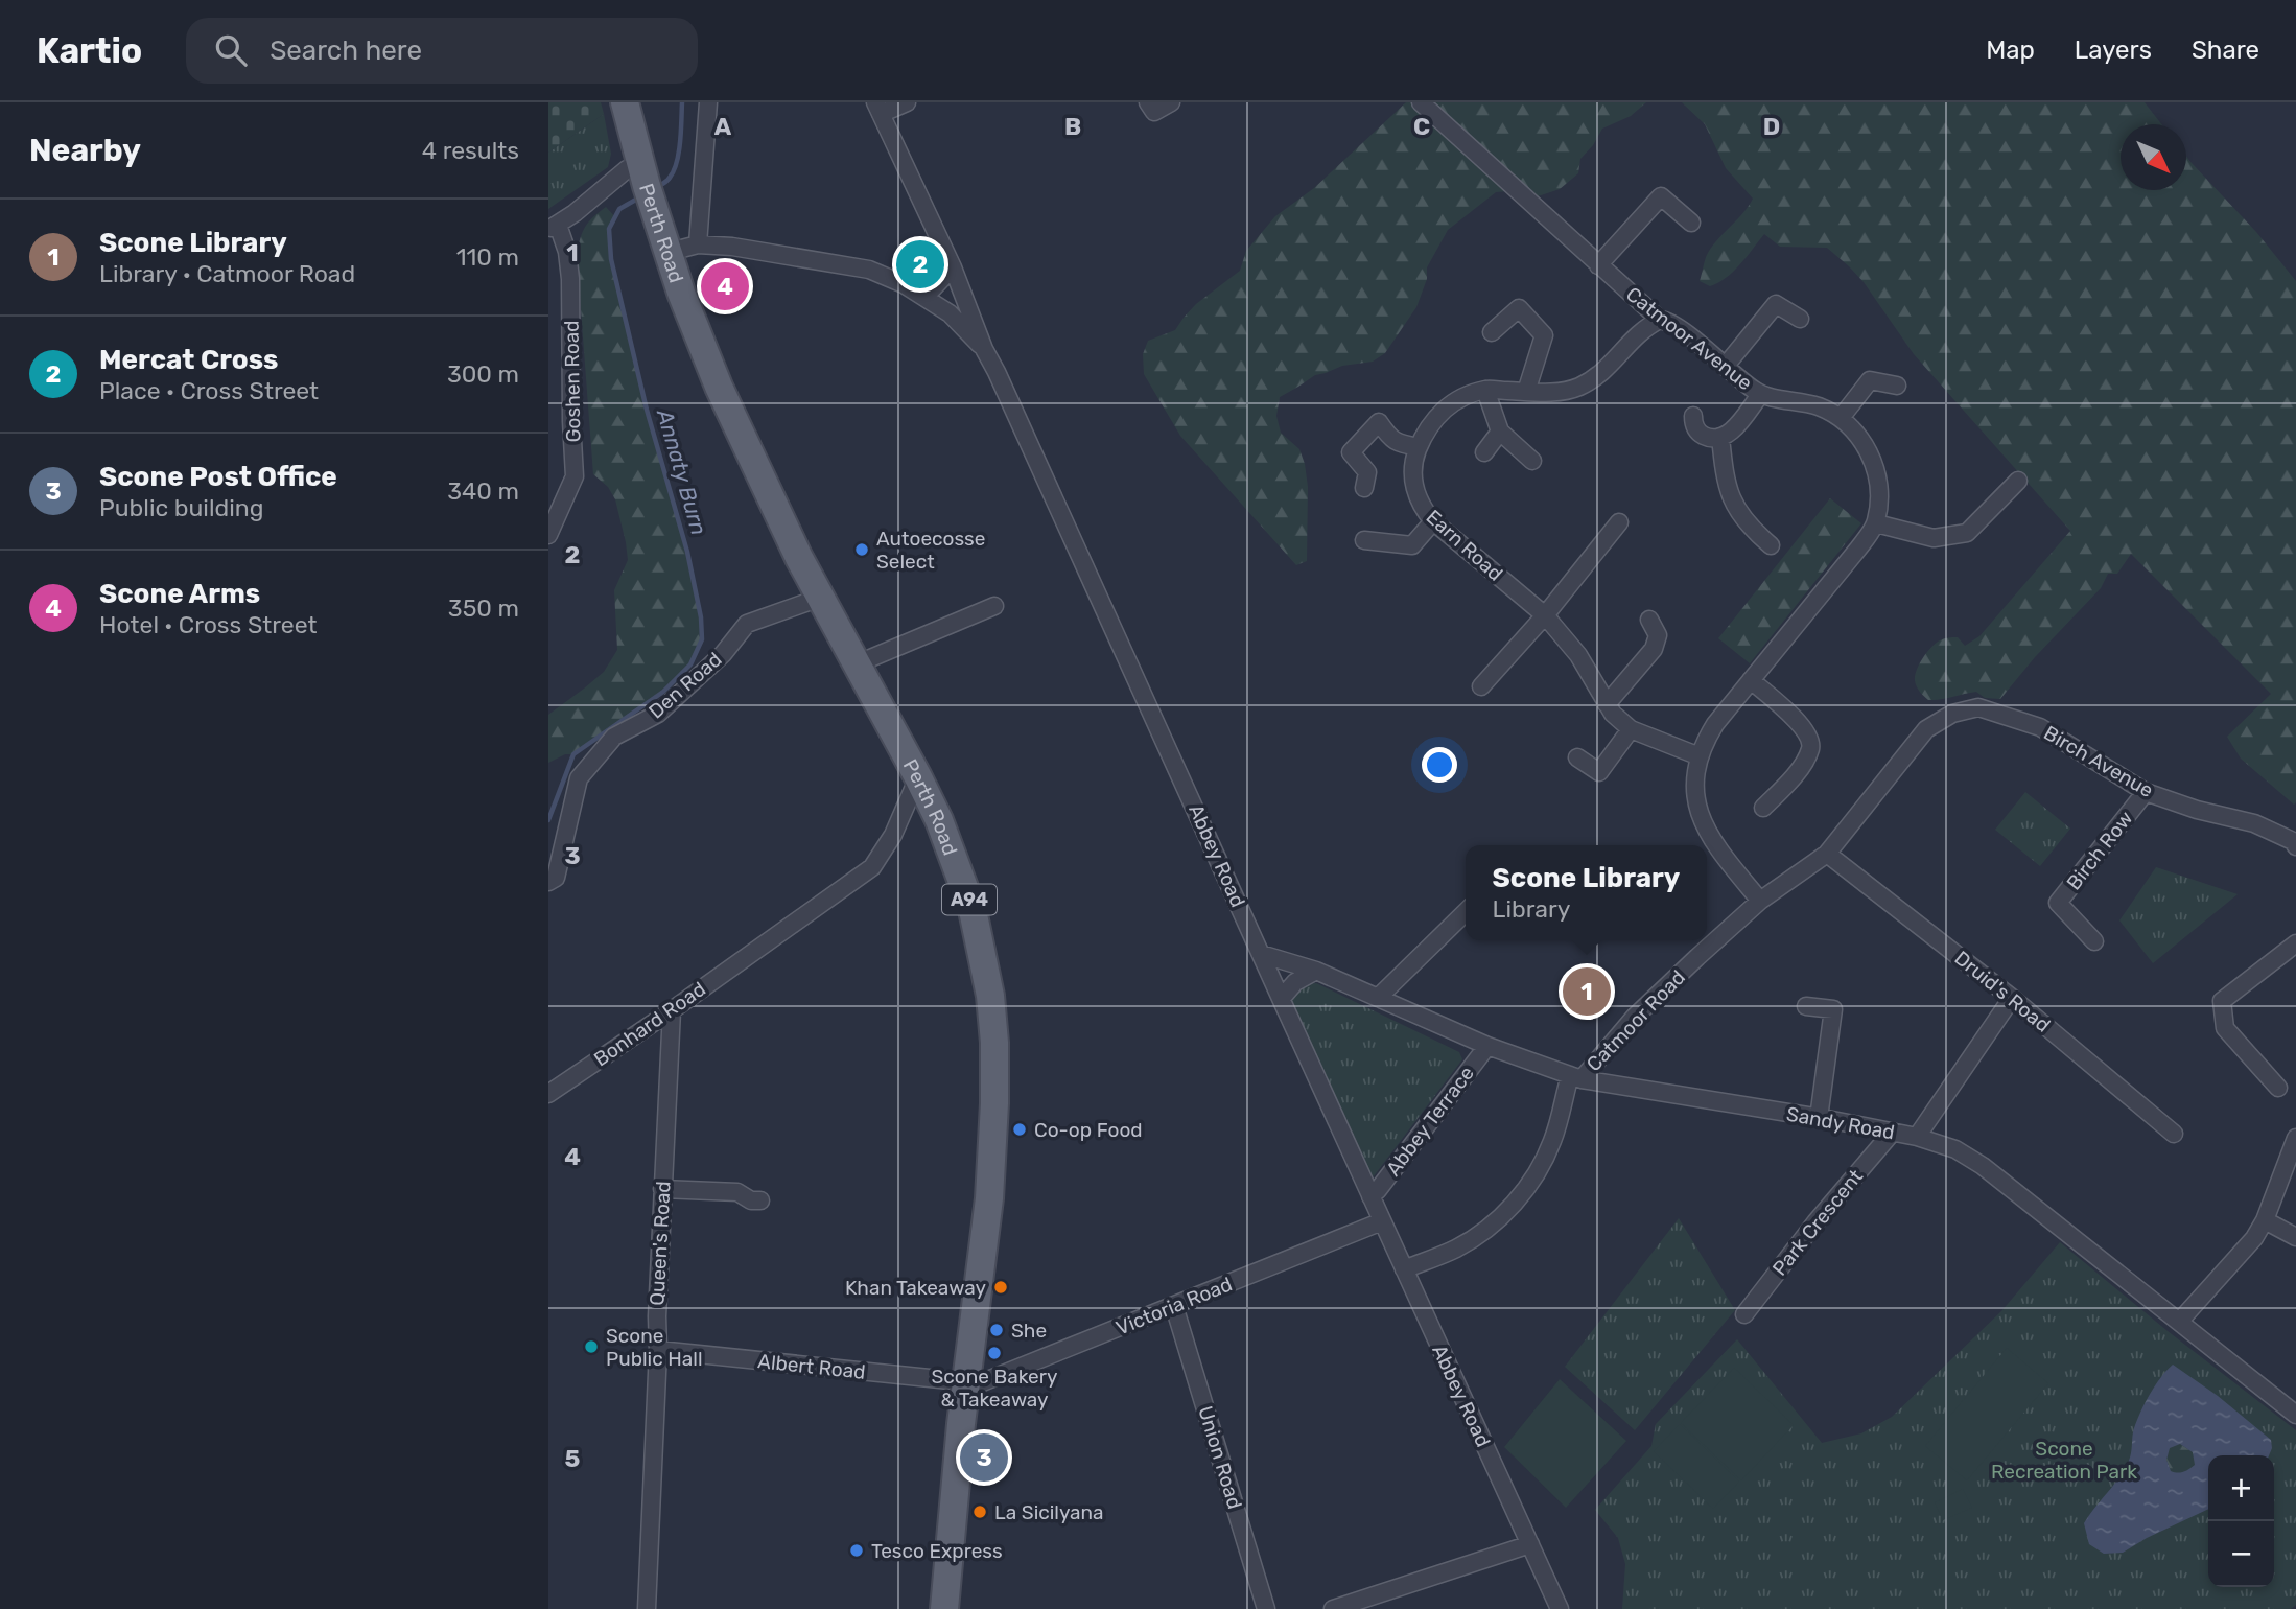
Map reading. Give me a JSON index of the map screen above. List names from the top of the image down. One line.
{"streets":{"main road":["Perth Road","A94"],"street":["Catmoor Avenue","Goshen Road","Earn Road","Den Road","Birch Avenue","Birch Row","Abbey Road","Druid's Road","Catmoor Road","Bonhard Road","Abbey Terrace","Sandy Road","Park Crescent","Queen's Road","Victoria Road","Albert Road","Union Road"]},"crossings":[["Perth Road","Den Road"],["Perth Road","Bonhard Road"],["Perth Road","Victoria Road"],["Perth Road","Albert Road"],["Catmoor Avenue","Earn Road"],["Birch Avenue","Birch Row"],["Birch Avenue","Druid's Road"],["Birch Avenue","Catmoor Road"],["Abbey Road","Abbey Terrace"],["Abbey Road","Sandy Road"],["Abbey Road","Victoria Road"],["Druid's Road","Catmoor Road"],["Catmoor Road","Sandy Road"],["Bonhard Road","Queen's Road"],["Abbey Terrace","Sandy Road"],["Sandy Road","Park Crescent"],["Queen's Road","Albert Road"],["Victoria Road","Albert Road"],["Victoria Road","Union Road"]],"water":["Annaty Burn"],"parks":["Scone Recreation Park"],"places":["Autoecosse Select","Co-op Food","Khan Takeaway","She","Scone Public Hall","Scone Bakery & Takeaway","La Sicilyana","Tesco Express"],"north":"bottom right","page":{"header":"Kartio","search":"Search here","nav":["Map","Layers","Share"],"heading":["Nearby","4 results"],"list":[{"mark":"1","name":"Scone Library","note":"Library · Catmoor Road","value":"110 m"},{"mark":"2","name":"Mercat Cross","note":"Place · Cross Street","value":"300 m"},{"mark":"3","name":"Scone Post Office","note":"Public building","value":"340 m"},{"mark":"4","name":"Scone Arms","note":"Hotel · Cross Street","value":"350 m"}],"pins":["2","4","1","3"],"popup":["Scone Library","Library"],"map_buttons":["+","−"]},"grid":{"columns":["A","B","C","D"],"rows":["1","2","3","4","5"]}}
